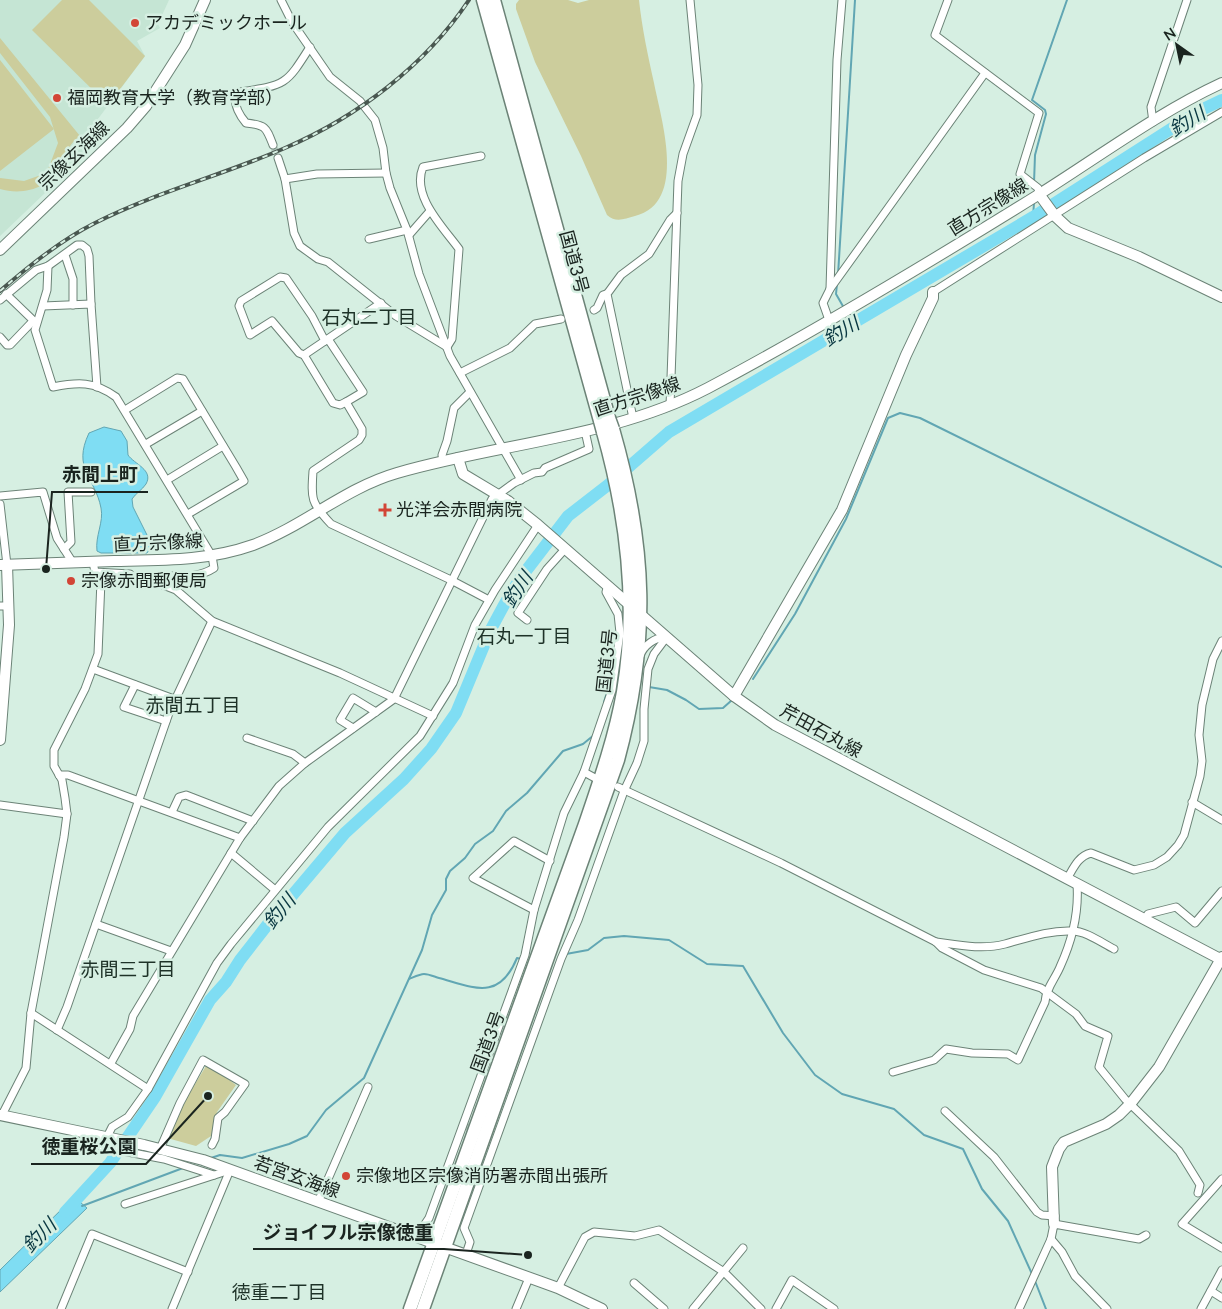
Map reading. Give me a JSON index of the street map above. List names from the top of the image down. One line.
{"streets":{"highway":["国道3号"],"main road":["宗像玄海線","直方宗像線","芹田石丸線","若宮玄海線"]},"crossings":[["直方宗像線","芹田石丸線"],["国道3号","芹田石丸線"],["国道3号","若宮玄海線"]],"districts":["石丸二丁目","石丸一丁目","赤間五丁目","赤間三丁目","徳重二丁目"],"water":["釣川"],"places":{"other":["アカデミックホール","福岡教育大学（教育学部）","赤間上町","宗像赤間郵便局","徳重桜公園","宗像地区宗像消防署赤間出張所","ジョイフル宗像徳重"],"health":["光洋会赤間病院"]},"north":"top left"}
